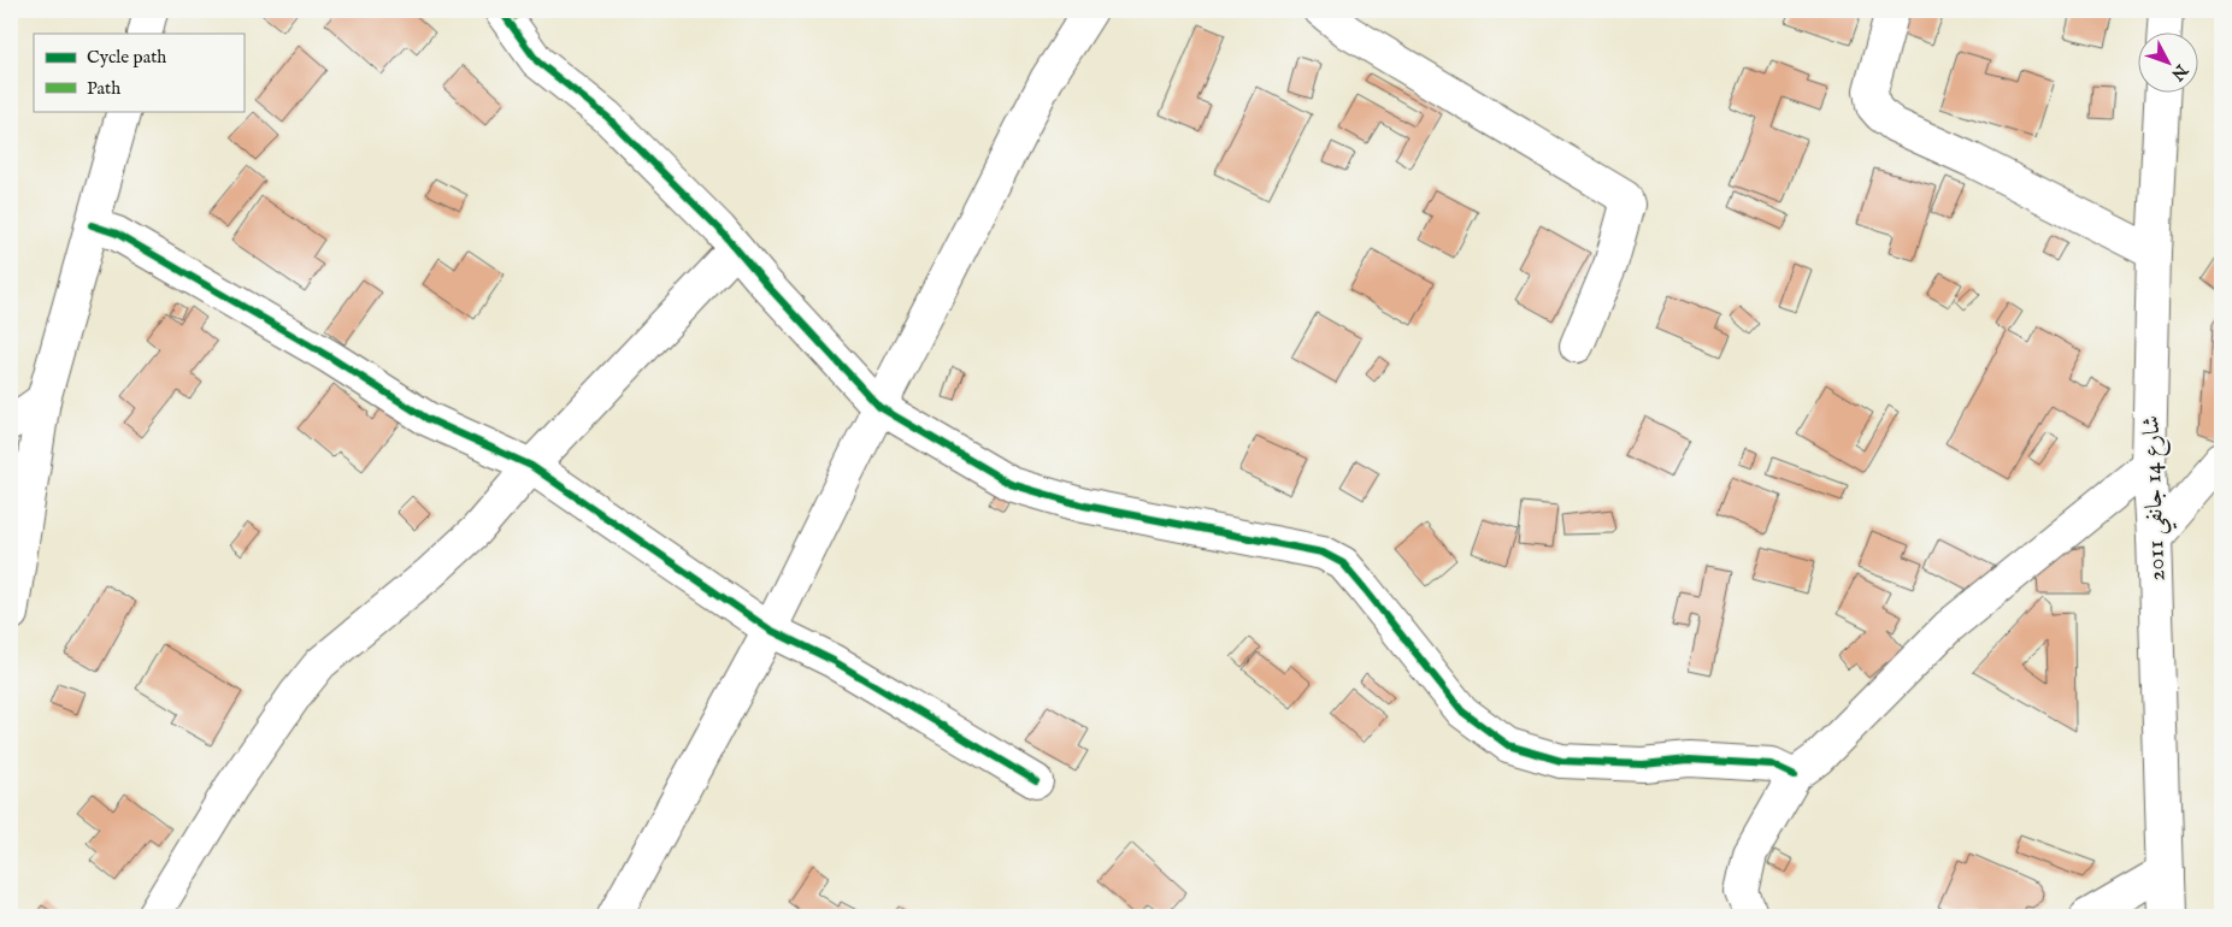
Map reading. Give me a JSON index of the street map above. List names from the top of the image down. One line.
{"streets":{"street":["شارع 14 جانفي 2011"]},"legend":["Cycle path","Path"],"north":"bottom right"}
